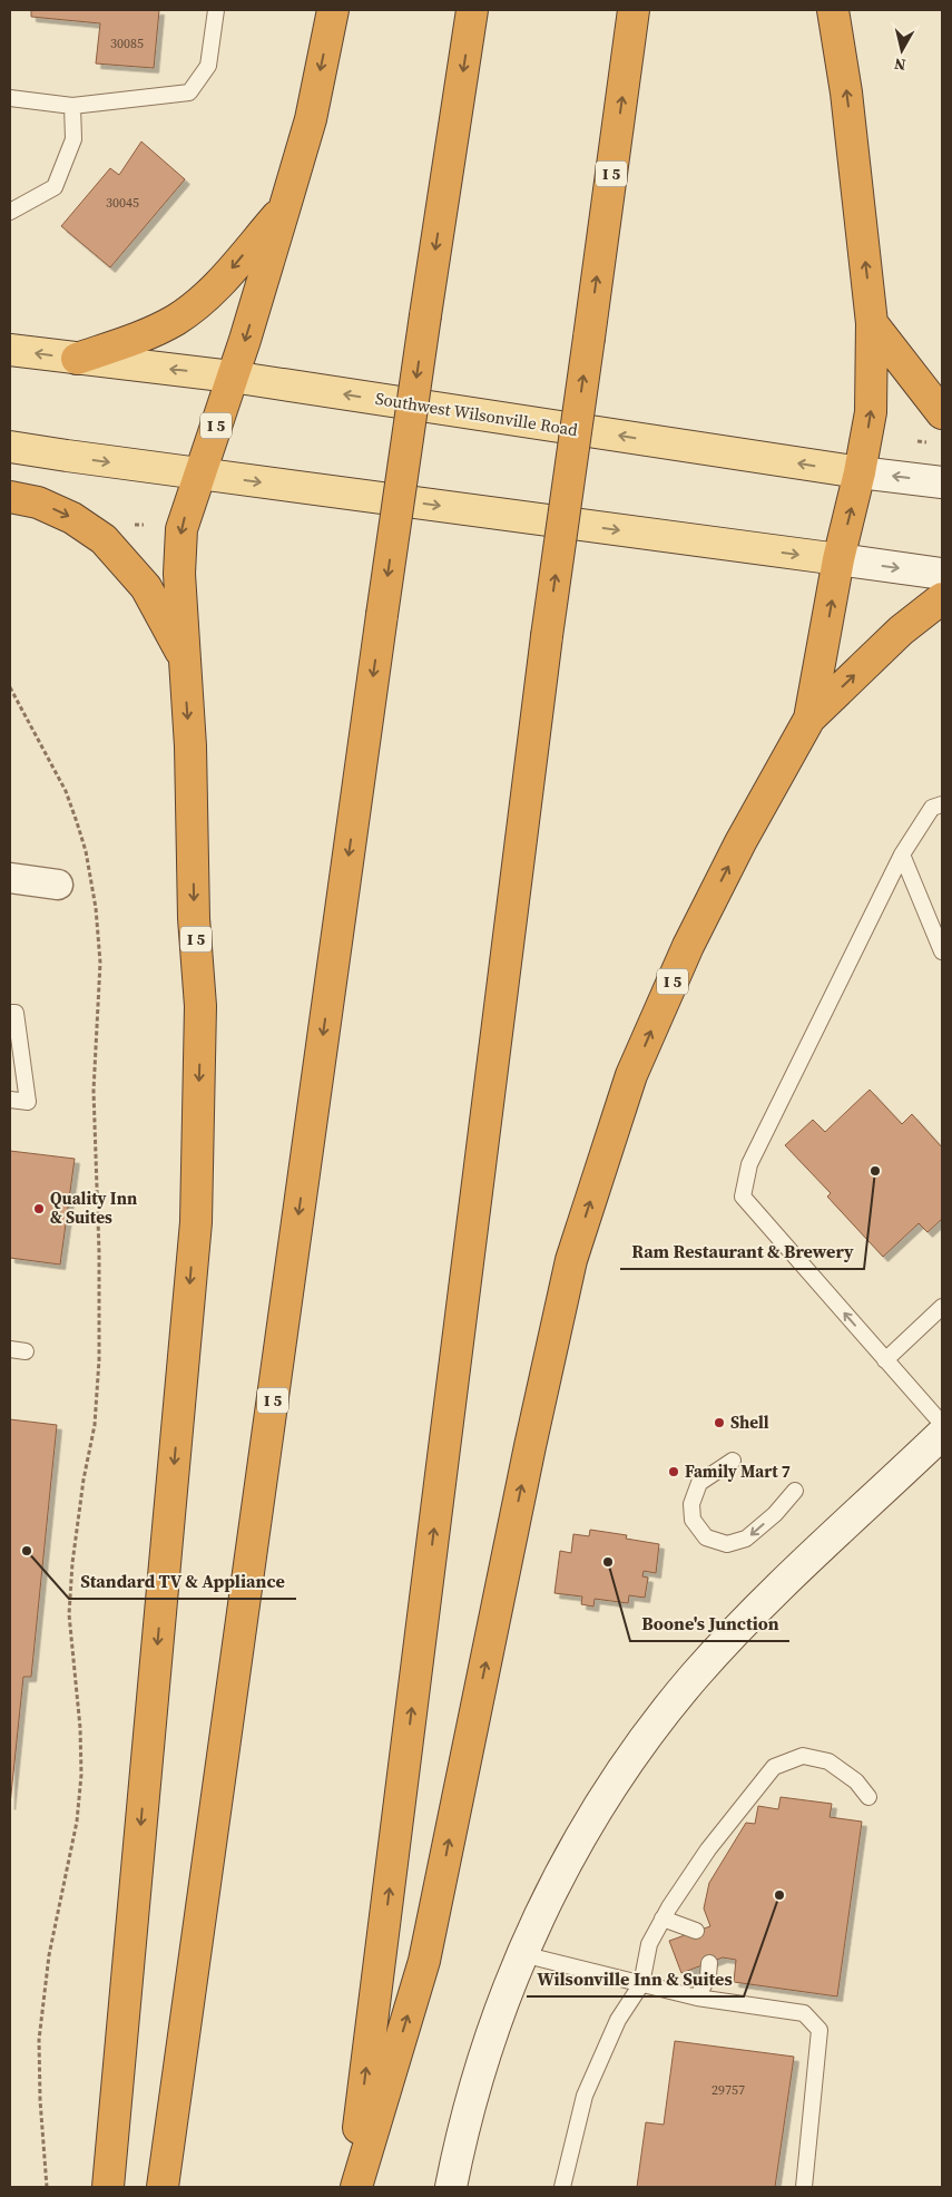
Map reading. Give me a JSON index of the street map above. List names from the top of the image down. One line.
{"streets":{"highway":["I 5"],"main road":["Southwest Wilsonville Road"]},"crossings":[["I 5","Southwest Wilsonville Road"]],"places":["Ram Restaurant & Brewery","Quality Inn & Suites","Shell","Family Mart 7","Standard TV & Appliance","Boone's Junction","Wilsonville Inn & Suites"],"house_numbers":["30085","30045","29757"],"north":"bottom"}
